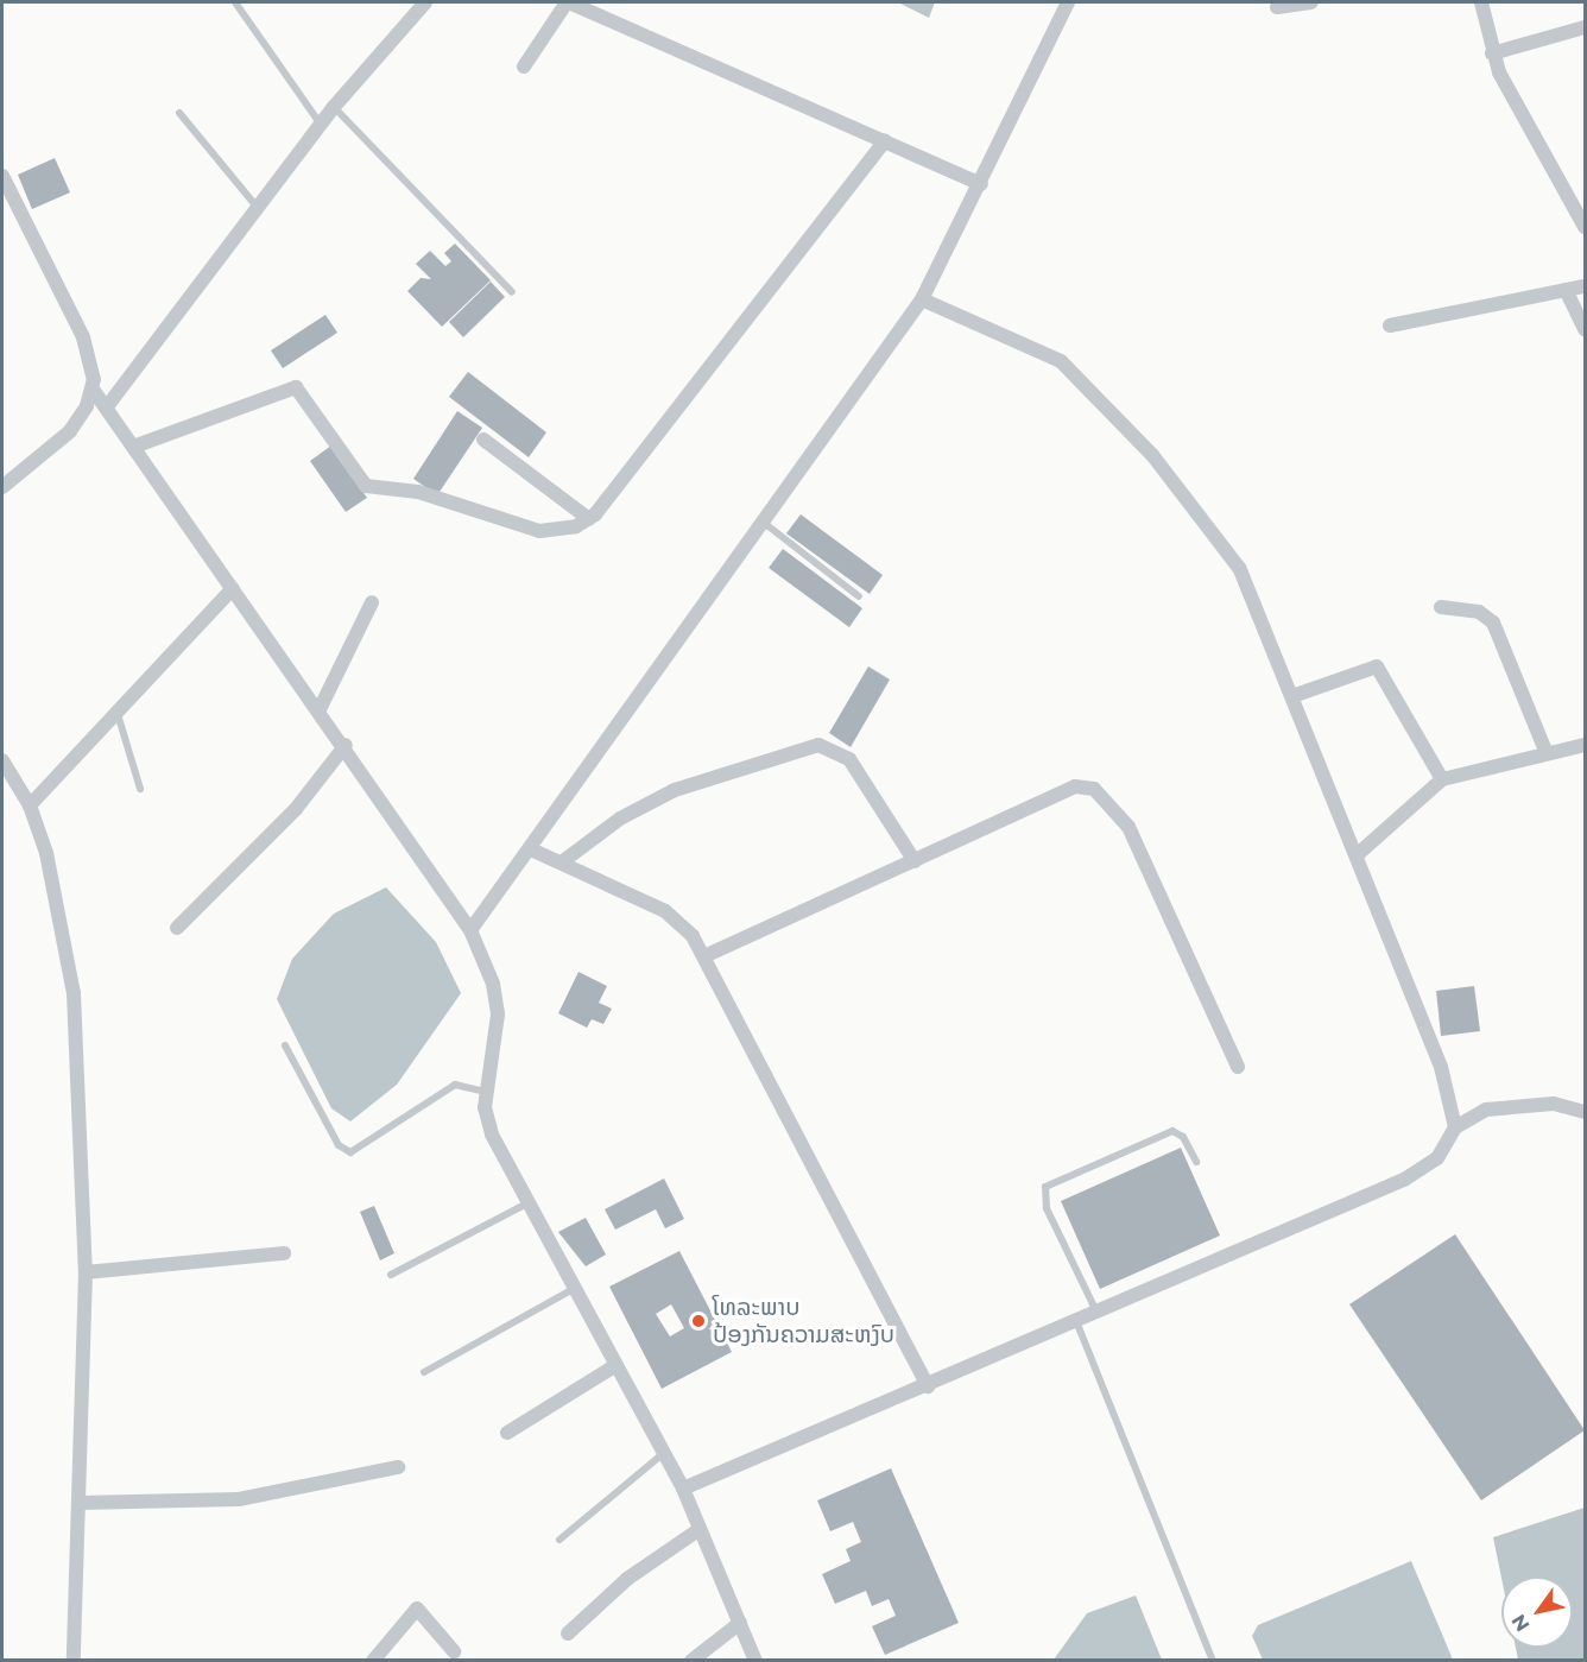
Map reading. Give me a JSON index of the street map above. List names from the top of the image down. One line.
{"places":["ໂທລະພາບ ປ້ອງກັນຄວາມສະຫງົບ"],"north":"bottom left"}
